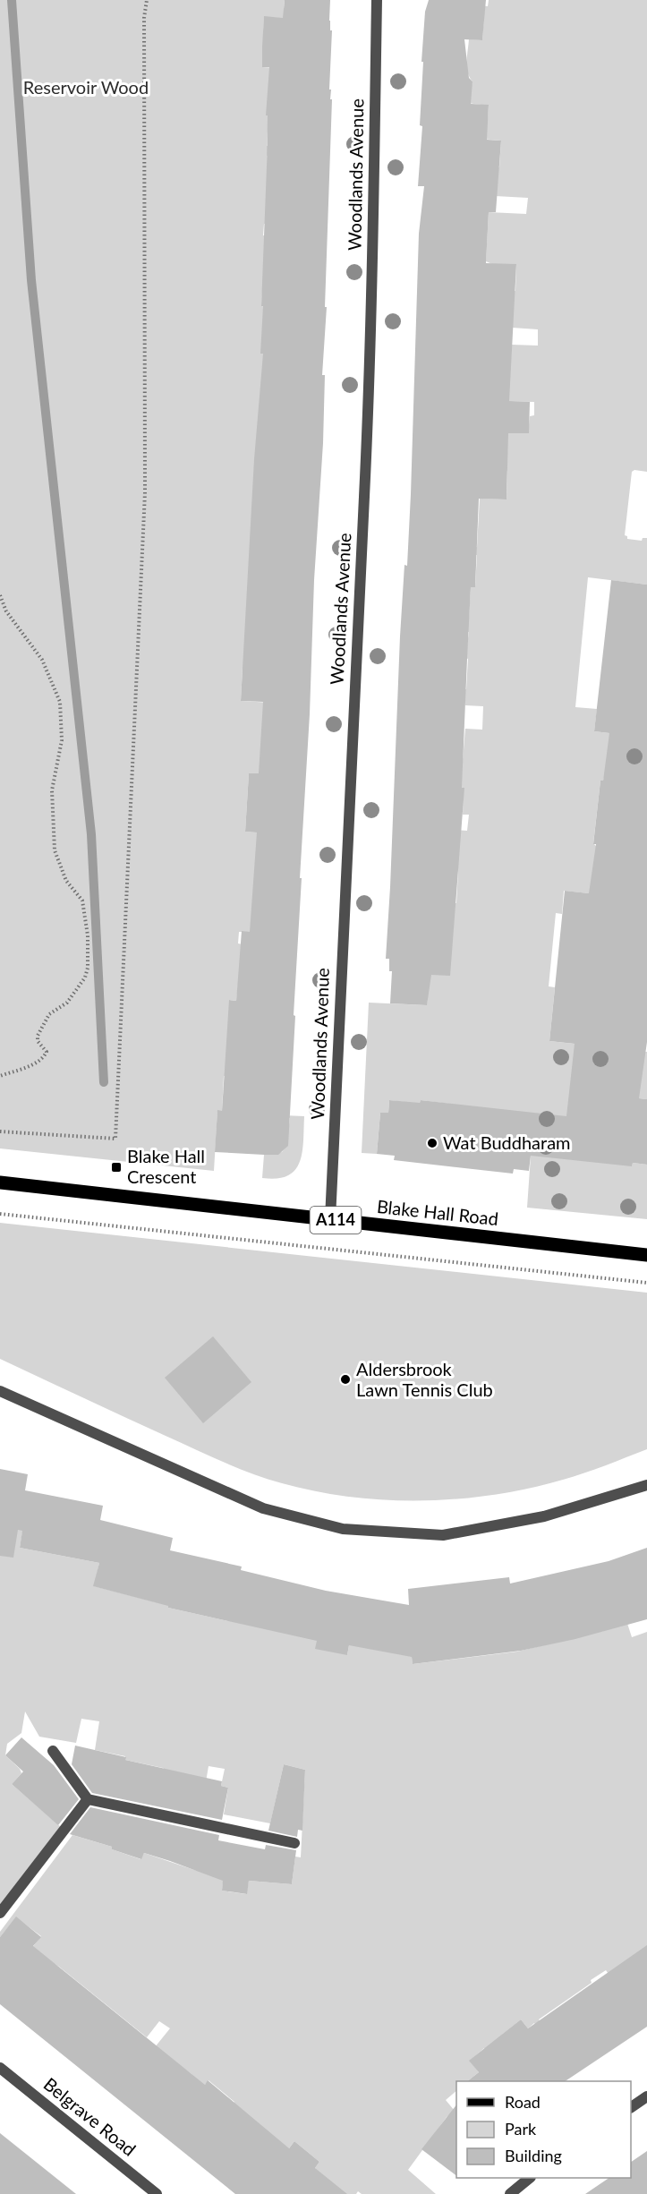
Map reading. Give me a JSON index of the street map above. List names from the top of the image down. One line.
{"streets":{"main road":["Blake Hall Road","A114"],"street":["Woodlands Avenue","Belgrave Road"]},"crossings":[["Woodlands Avenue","Blake Hall Road"]],"parks":["Reservoir Wood"],"places":{"other":["Wat Buddharam","Aldersbrook Lawn Tennis Club"],"transit":["Blake Hall Crescent"]},"legend":["Road","Park","Building"]}
